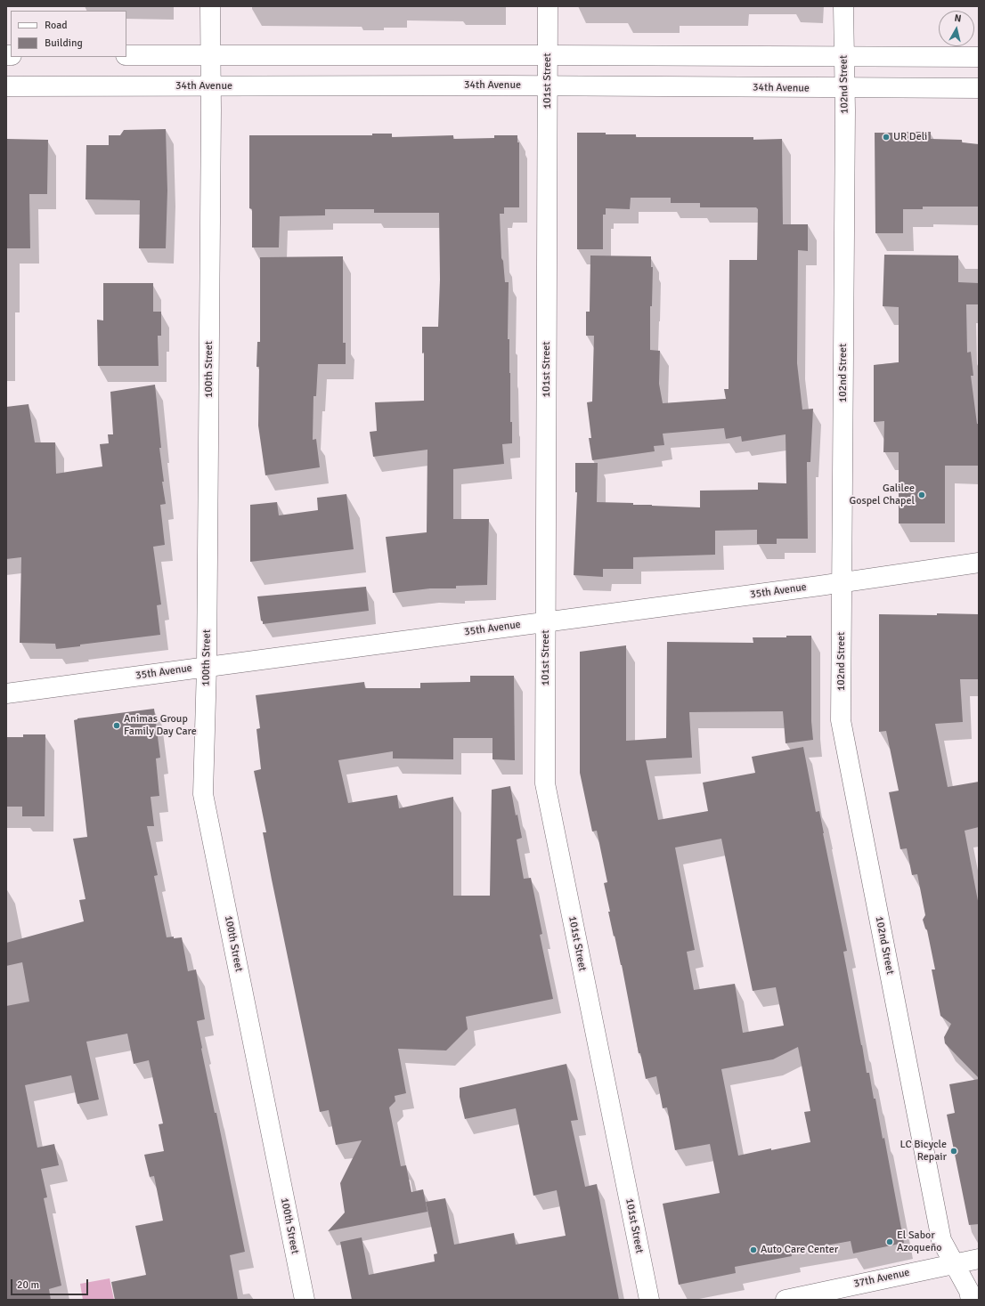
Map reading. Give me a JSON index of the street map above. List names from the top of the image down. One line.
{"streets":{"street":["101st Street","102nd Street","34th Avenue","100th Street","35th Avenue","37th Avenue"]},"crossings":[["101st Street","34th Avenue"],["101st Street","35th Avenue"],["102nd Street","34th Avenue"],["102nd Street","35th Avenue"],["102nd Street","37th Avenue"],["34th Avenue","100th Street"],["100th Street","35th Avenue"]],"places":["UR Deli","Galilee Gospel Chapel","Animas Group Family Day Care","LC Bicycle Repair","El Sabor Azoqueño","Auto Care Center"],"legend":["Road","Building"],"scale_bar":"20 m","north":"top"}
